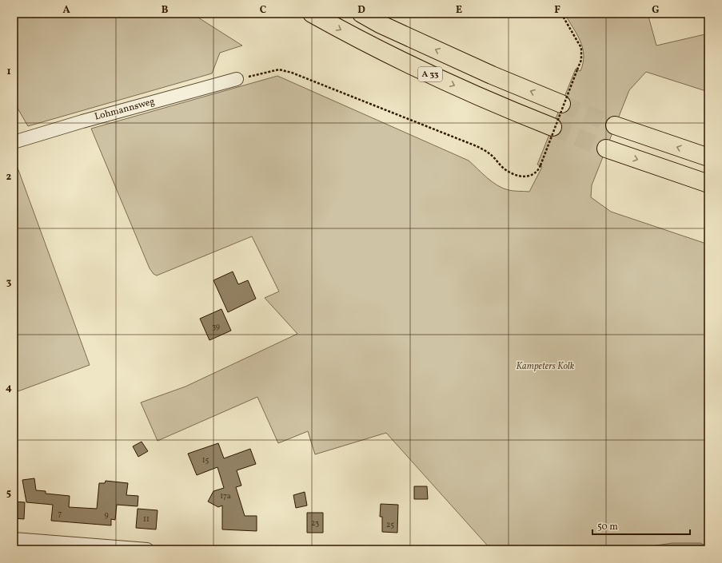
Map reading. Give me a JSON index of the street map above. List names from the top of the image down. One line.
{"streets":{"highway":["A 33"],"street":["Lohmannsweg"]},"parks":["Kampeters Kolk"],"house_numbers":["39","15","17a","7","9","11","23","25"],"scale_bar":"50 m","grid":{"columns":["A","B","C","D","E","F","G"],"rows":["1","2","3","4","5"]}}
